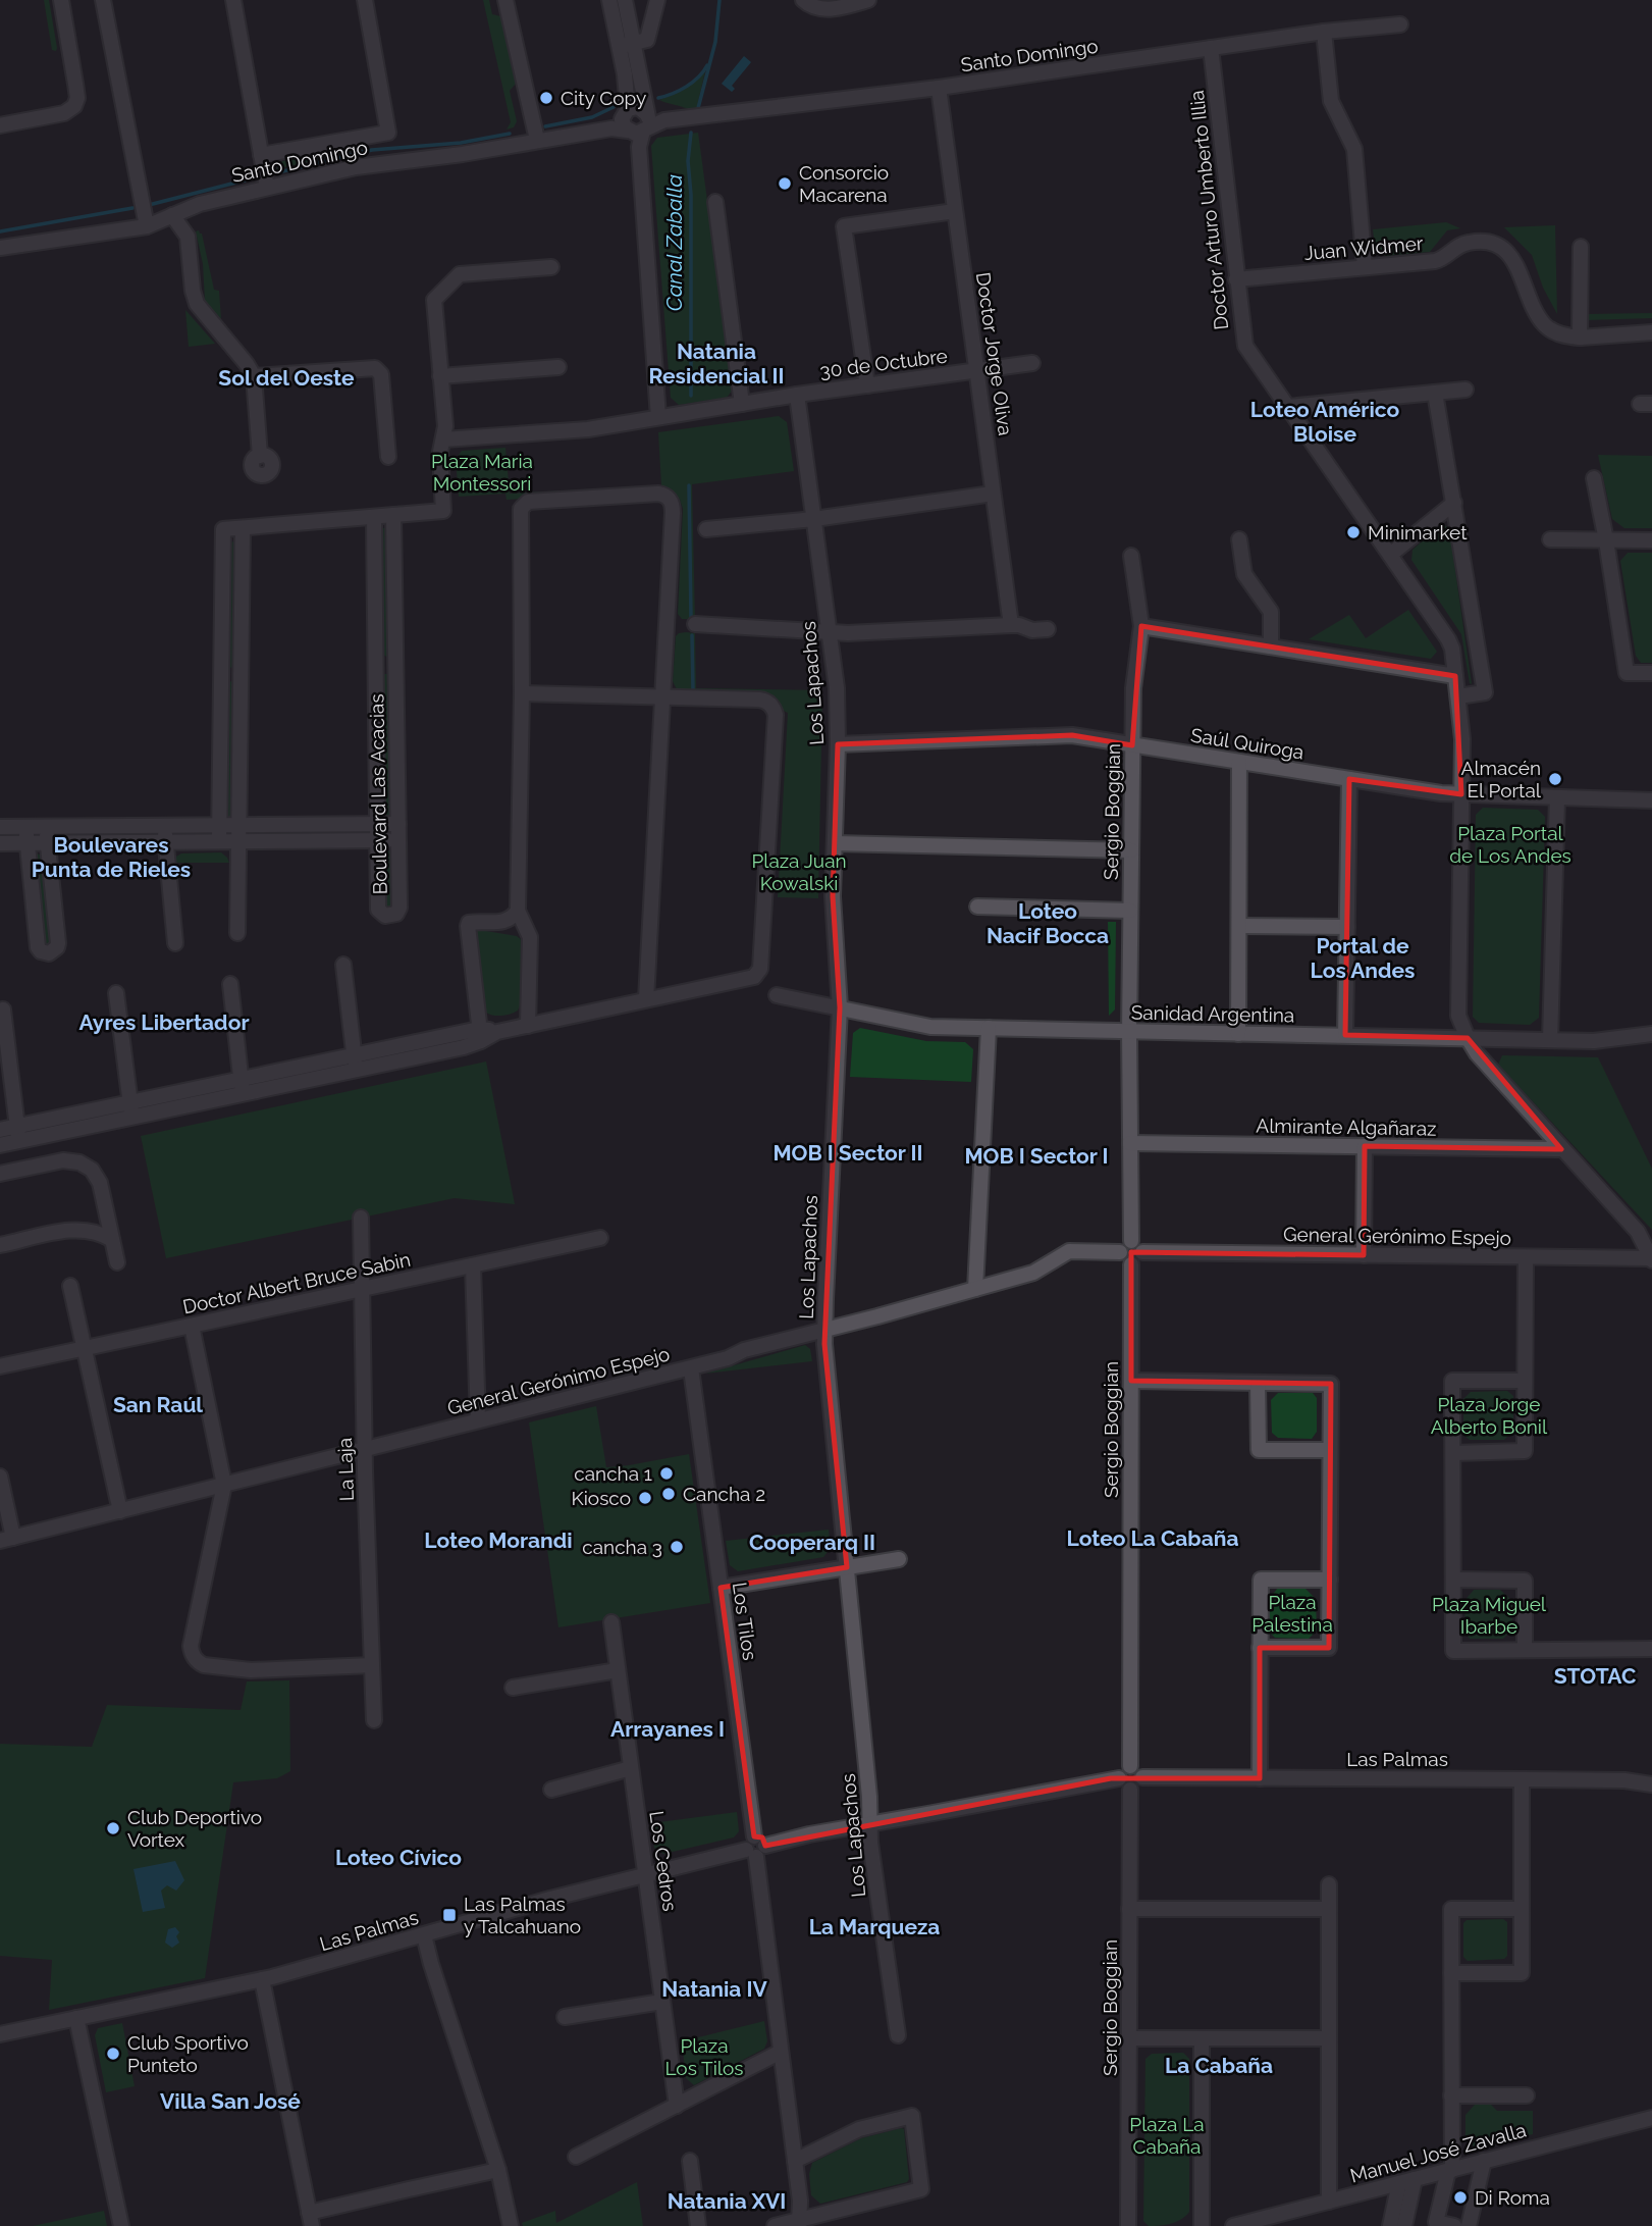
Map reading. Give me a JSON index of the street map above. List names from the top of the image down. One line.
{"streets":{"street":["Santo Domingo","Doctor Arturo Umberto Illia","Juan Widmer","Doctor Jorge Oliva","30 de Octubre","Los Lapachos","Saúl Quiroga","Boulevard Las Acacias","Sergio Boggian","Sanidad Argentina","Almirante Algañaraz","General Gerónimo Espejo","Doctor Albert Bruce Sabin","La Laja","Los Tilos","Las Palmas","Los Cedros","Manuel José Zavalla"]},"crossings":[["Santo Domingo","Doctor Arturo Umberto Illia"],["Santo Domingo","Doctor Jorge Oliva"],["Doctor Arturo Umberto Illia","Juan Widmer"],["Doctor Arturo Umberto Illia","Saúl Quiroga"],["Doctor Arturo Umberto Illia","Sanidad Argentina"],["Doctor Arturo Umberto Illia","Almirante Algañaraz"],["Doctor Arturo Umberto Illia","General Gerónimo Espejo"],["Doctor Jorge Oliva","30 de Octubre"],["30 de Octubre","Los Lapachos"],["Los Lapachos","Saúl Quiroga"],["Los Lapachos","Sanidad Argentina"],["Los Lapachos","General Gerónimo Espejo"],["Los Lapachos","Las Palmas"],["Saúl Quiroga","Sergio Boggian"],["Sergio Boggian","Sanidad Argentina"],["Sergio Boggian","Almirante Algañaraz"],["Sergio Boggian","General Gerónimo Espejo"],["Sergio Boggian","Las Palmas"],["General Gerónimo Espejo","La Laja"],["General Gerónimo Espejo","Los Tilos"],["Doctor Albert Bruce Sabin","La Laja"],["Los Tilos","Las Palmas"],["Las Palmas","Los Cedros"]],"districts":["Natania Residencial II","Sol del Oeste","Loteo Américo Bloise","Boulevares Punta de Rieles","Loteo Nacif Bocca","Portal de Los Andes","Ayres Libertador","MOB I Sector II","MOB I Sector I","San Raúl","Loteo La Cabaña","Loteo Morandi","Cooperarq II","STOTAC","Arrayanes I","Loteo Cívico","La Marqueza","Natania IV","La Cabaña","Villa San José","Natania XVI"],"water":["Canal Zaballa"],"parks":["Plaza Maria Montessori","Plaza Portal de Los Andes","Plaza Juan Kowalski","Plaza Jorge Alberto Bonil","Plaza Palestina","Plaza Miguel Ibarbe","Plaza Los Tilos","Plaza La Cabaña"],"places":{"other":["City Copy","Consorcio Macarena","Minimarket","Almacén El Portal","cancha 1","Cancha 2","Kiosco","cancha 3","Club Deportivo Vortex","Club Sportivo Punteto","Di Roma"],"transit":["Las Palmas y Talcahuano"]}}
